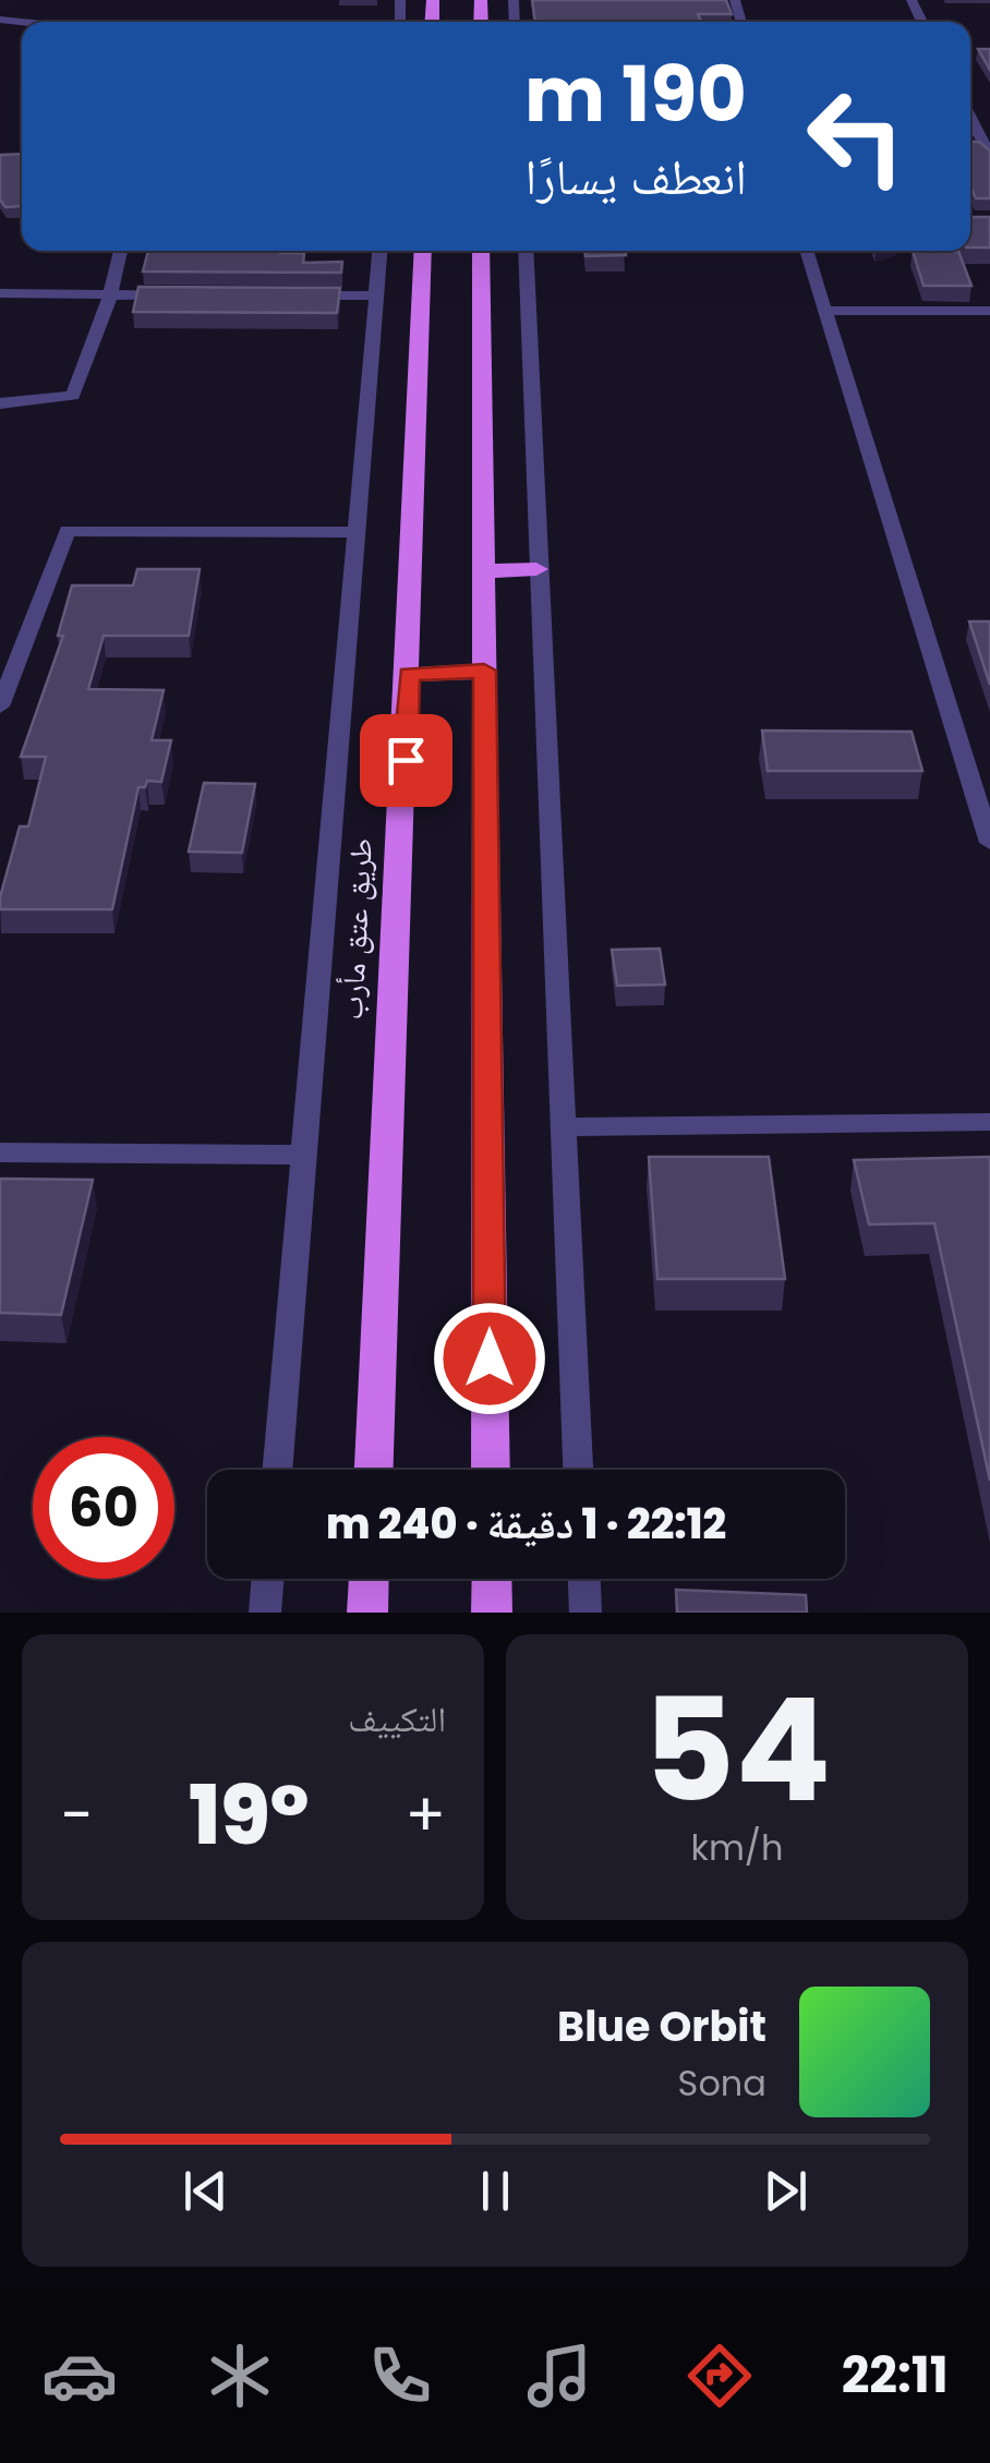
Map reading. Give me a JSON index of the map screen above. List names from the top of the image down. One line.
{"streets":{"main road":["طريق عتق مأرب"]},"page":{"turn":["190 m","انعطف يسارًا"],"limit":"60","trip":"22:12 · 1 دقيقة · 240 m","tile":[["54","km/h"],"التكييف"],"heat":["−","19°","+"],"song":["Blue Orbit","Sona"],"tabs":"22:11"}}
